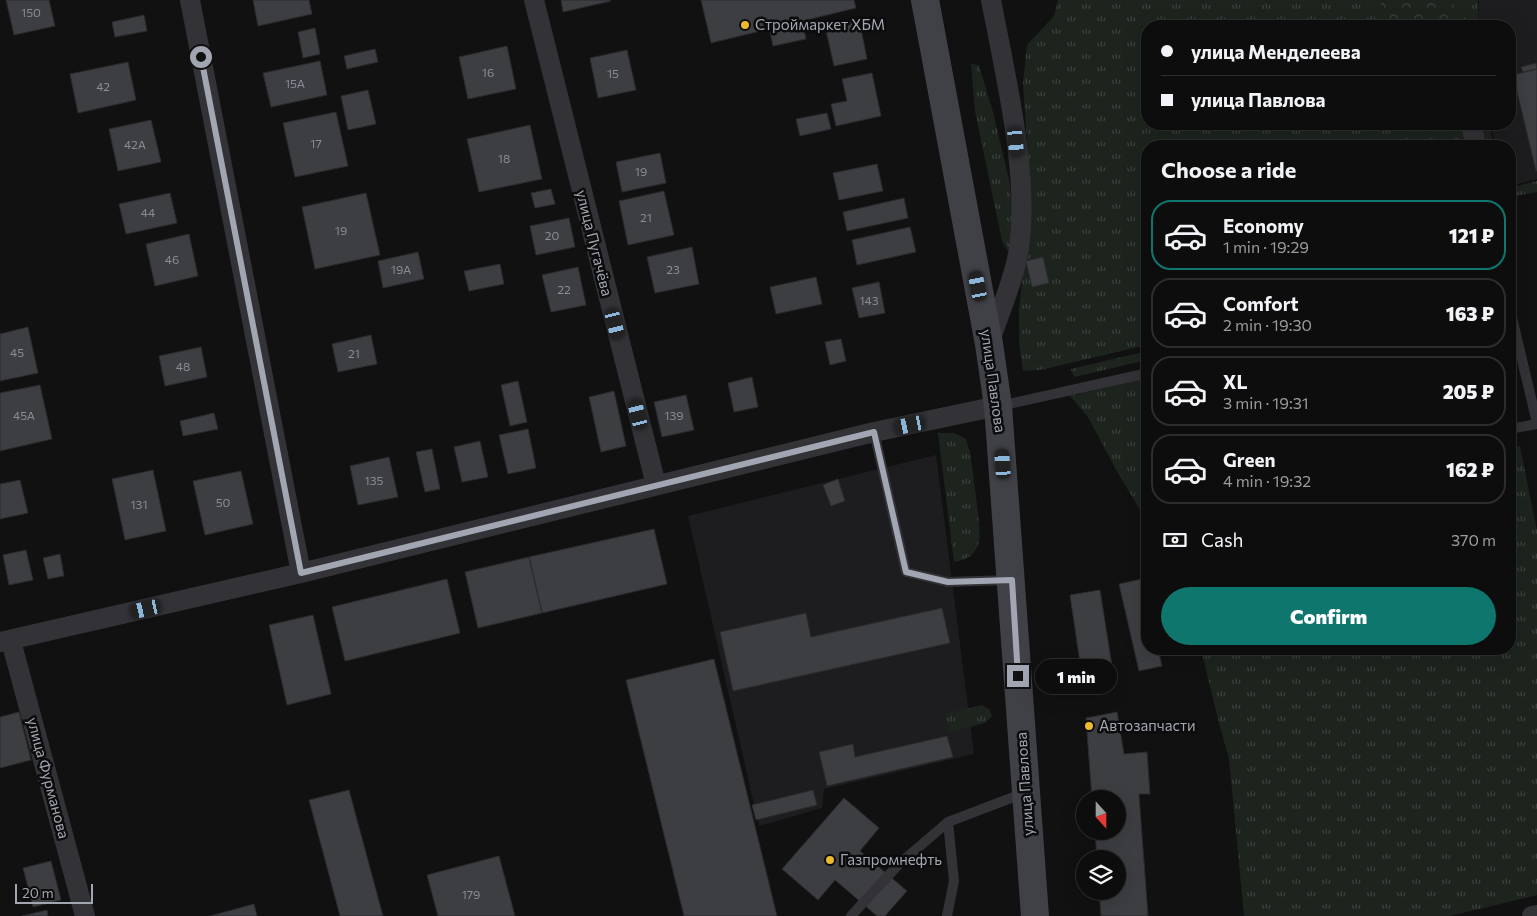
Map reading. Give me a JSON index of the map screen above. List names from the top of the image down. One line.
{"streets":{"main road":["улица Павлова"],"street":["улица Пугачёва","улица Фурманова"]},"places":["Строймаркет ХБМ","Автозапчасти","Газпромнефть"],"house_numbers":["150","16","15","15А","42","17","42А","18","19","44","21","19","20","46","19А","23","22","143","45","21","48","45А","139","135","50","131","179"],"scale_bar":"20 m","north":"bottom","page":{"banner":["улица Менделеева","улица Павлова"],"heading":"Choose a ride","list":[{"name":"Economy","note":"1 min · 19:29","value":"121 ₽"},{"name":"Comfort","note":"2 min · 19:30","value":"163 ₽"},{"name":"XL","note":"3 min · 19:31","value":"205 ₽"},{"name":"Green","note":"4 min · 19:32","value":"162 ₽"}],"pay":["Cash","370 m"],"buttons":"Confirm","bubble":"1 min","scale":"20 m"}}
